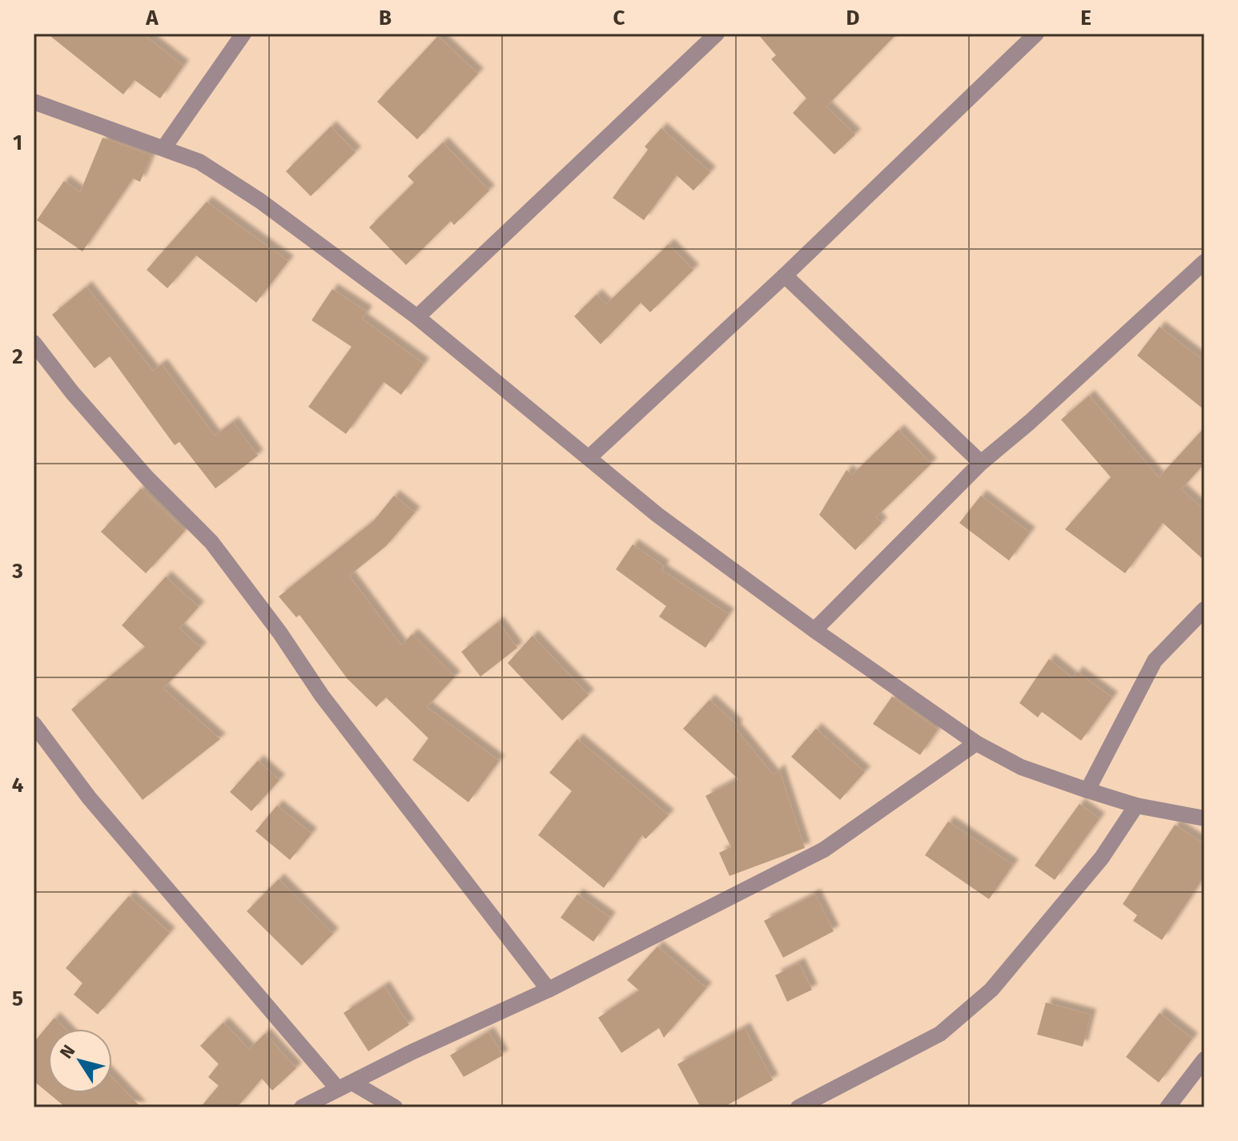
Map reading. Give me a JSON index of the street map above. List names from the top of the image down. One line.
{"north":"top left","grid":{"columns":["A","B","C","D","E"],"rows":["1","2","3","4","5"]}}
